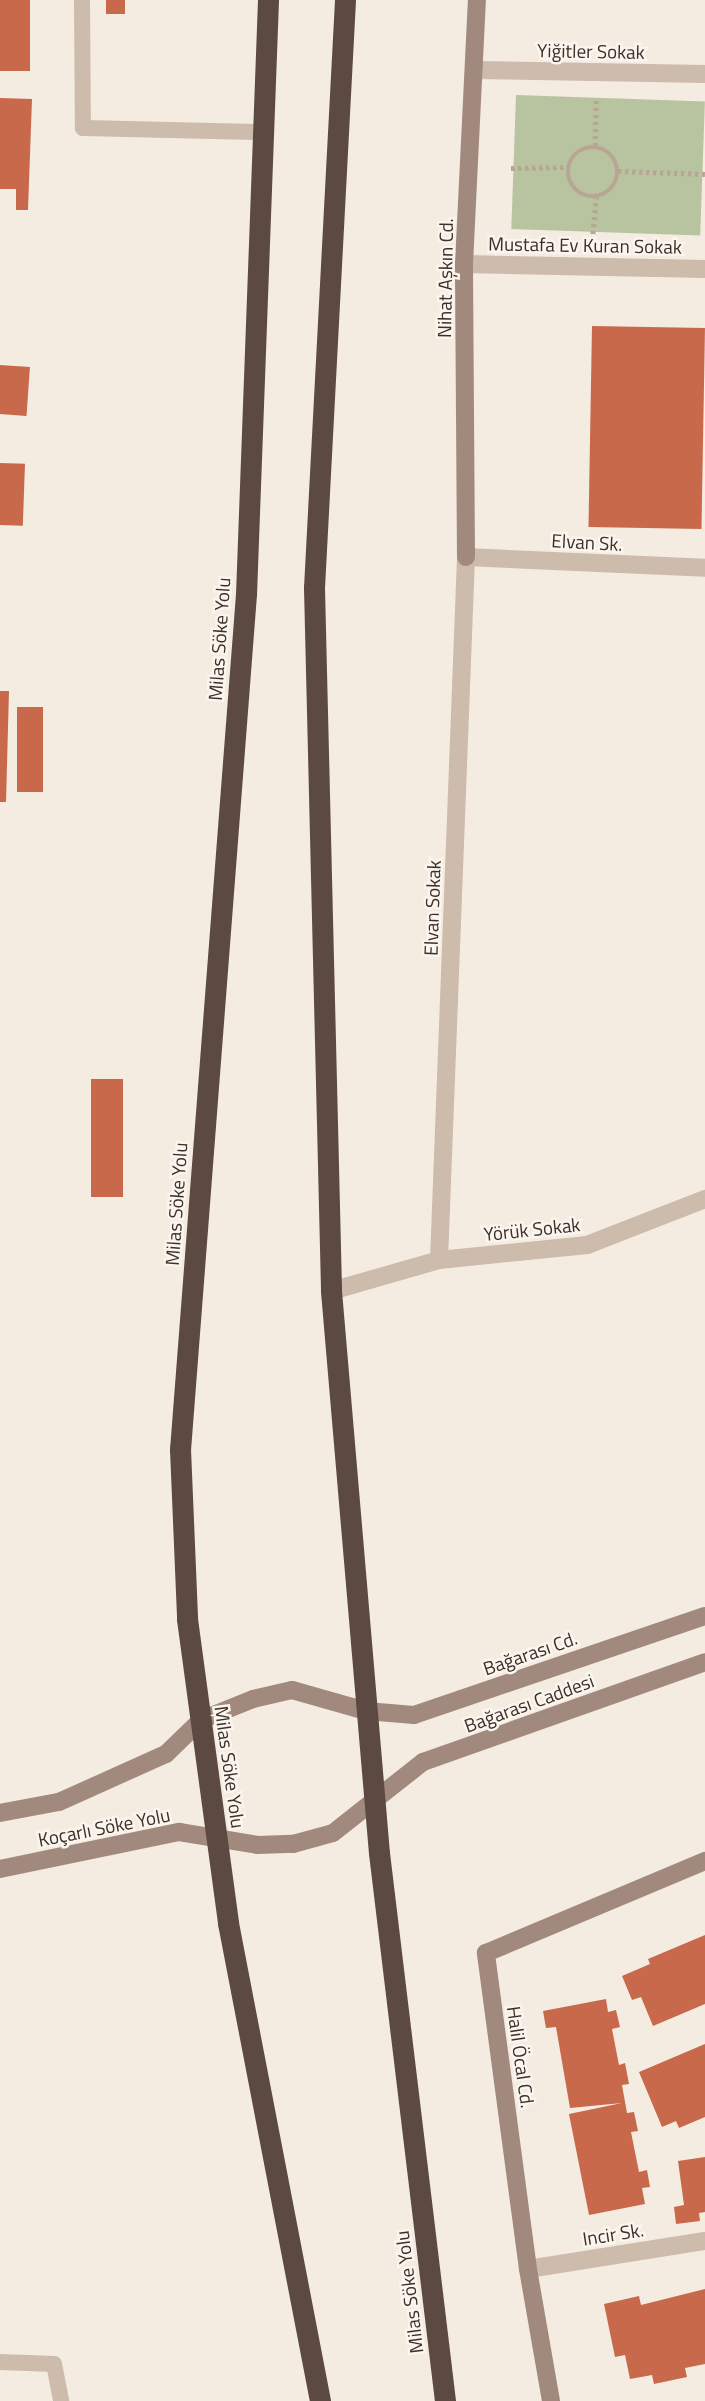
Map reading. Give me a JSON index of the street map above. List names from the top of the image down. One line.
{"streets":{"highway":["Milas Söke Yolu"],"main road":["Nihat Aşkın Cd.","Bağarası Cd.","Bağarası Caddesi","Koçarlı Söke Yolu","Halil Öcal Cd."],"street":["Yiğitler Sokak","Mustafa Ev Kuran Sokak","Elvan Sk.","Elvan Sokak","Yörük Sokak","Incir Sk."]},"crossings":[["Yiğitler Sokak","Nihat Aşkın Cd."],["Mustafa Ev Kuran Sokak","Nihat Aşkın Cd."],["Nihat Aşkın Cd.","Elvan Sk."],["Nihat Aşkın Cd.","Elvan Sokak"],["Elvan Sk.","Elvan Sokak"],["Milas Söke Yolu","Yörük Sokak"],["Milas Söke Yolu","Bağarası Cd."],["Milas Söke Yolu","Bağarası Caddesi"],["Milas Söke Yolu","Koçarlı Söke Yolu"],["Elvan Sokak","Yörük Sokak"],["Bağarası Cd.","Bağarası Caddesi"],["Bağarası Cd.","Koçarlı Söke Yolu"],["Bağarası Caddesi","Koçarlı Söke Yolu"],["Halil Öcal Cd.","Incir Sk."]]}
